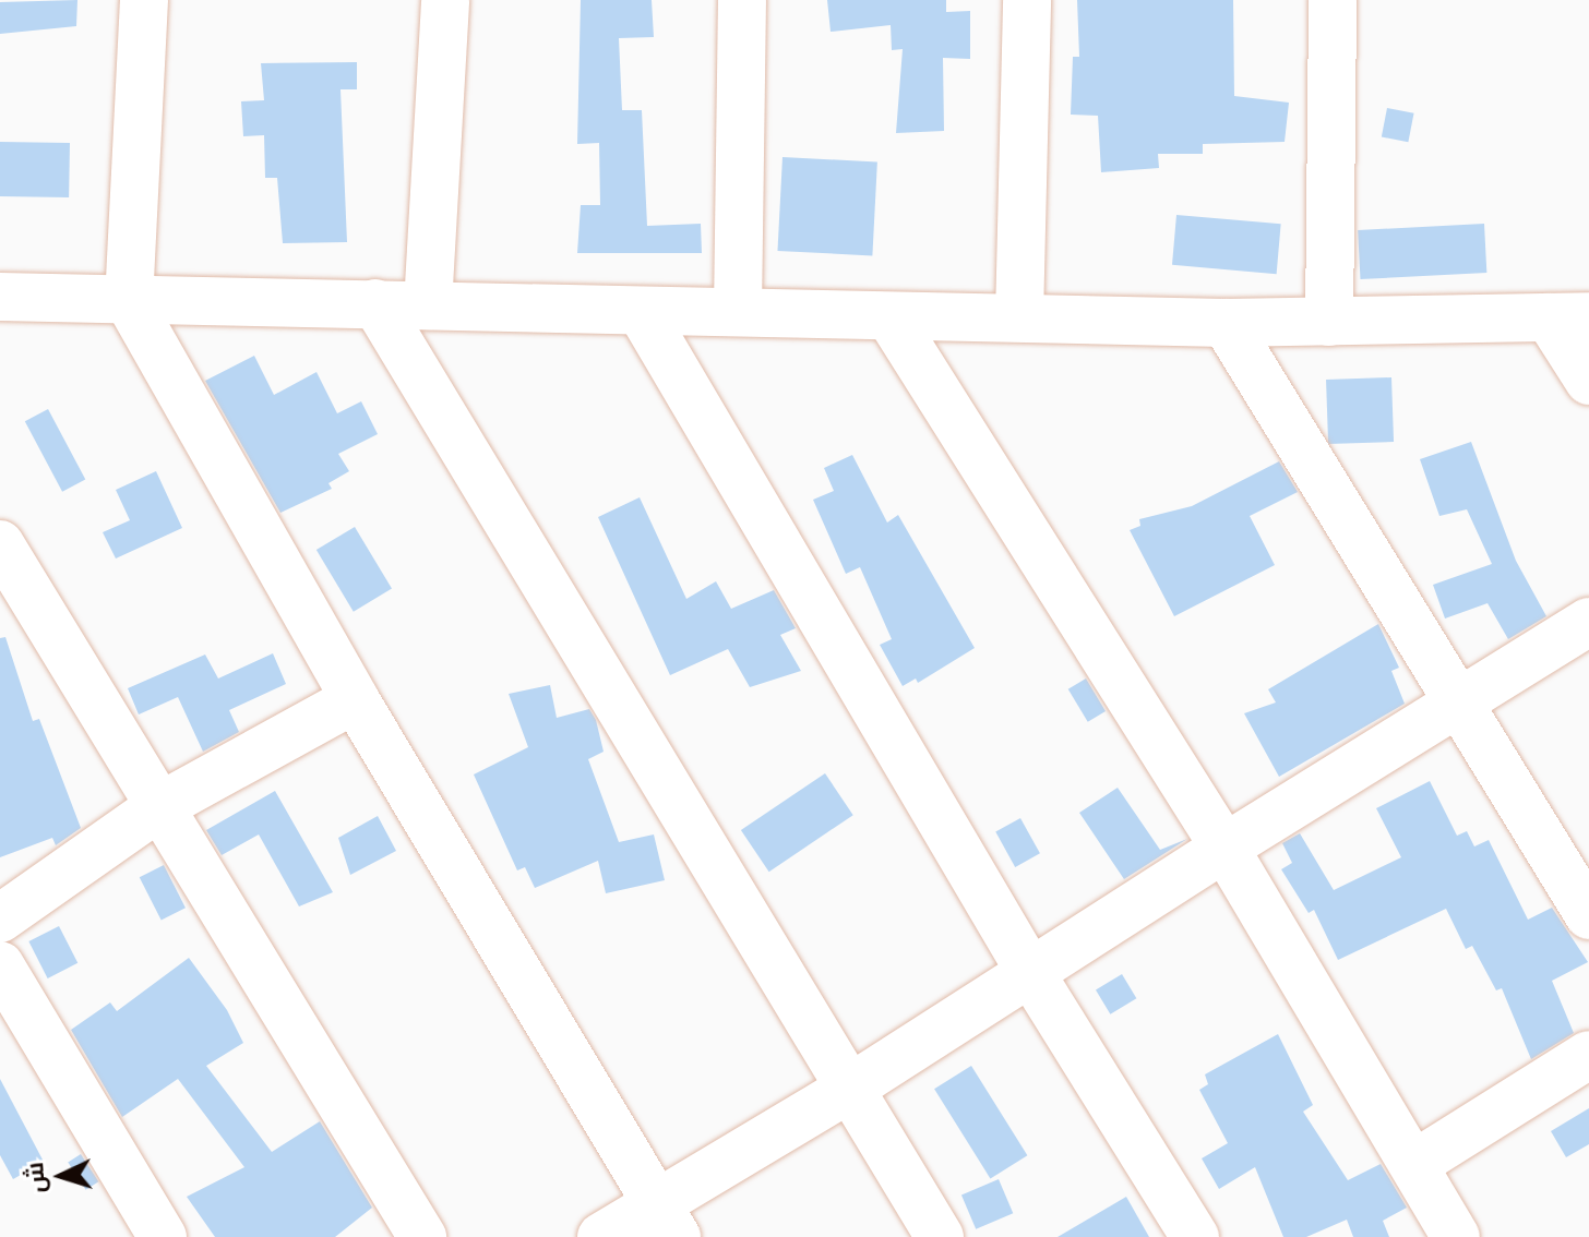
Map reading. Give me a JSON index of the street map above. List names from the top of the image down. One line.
{"north":"left"}
